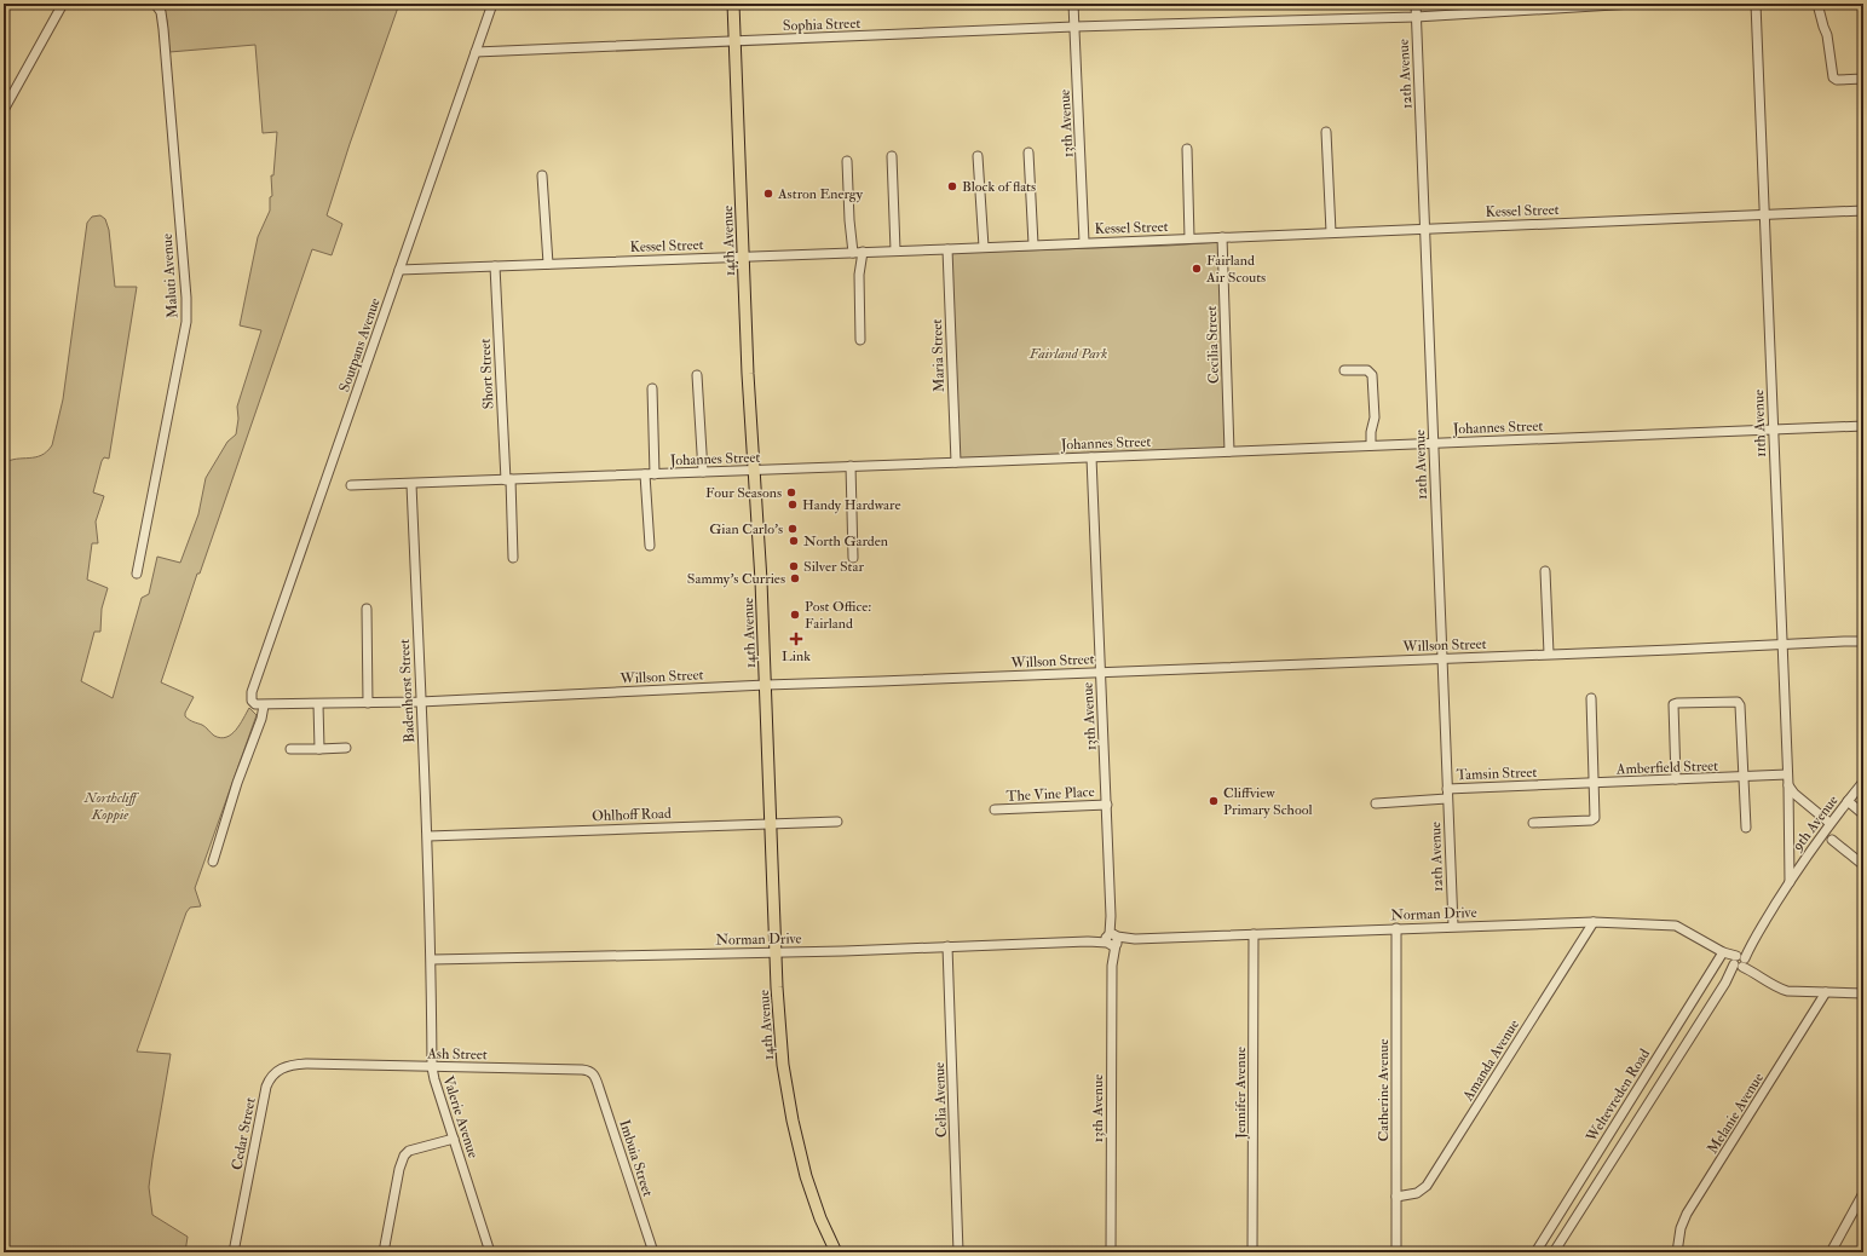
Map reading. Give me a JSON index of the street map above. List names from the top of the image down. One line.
{"streets":{"main road":["14th Avenue"],"street":["Sophia Street","12th Avenue","13th Avenue","Kessel Street","Maluti Avenue","Soutpans Avenue","Cecilia Street","Maria Street","Short Street","11th Avenue","Johannes Street","Willson Street","Badenhorst Street","Amberfield Street","Tamsin Street","The Vine Place","Ohlhoff Road","9th Avenue","Norman Drive","Ash Street","Amanda Avenue","Catherine Avenue","Jennifer Avenue","Weltevreden Road","Celia Avenue","Melanie Avenue","Valerie Avenue","Cedar Street","Imbuia Street"]},"crossings":[["Sophia Street","12th Avenue"],["Sophia Street","13th Avenue"],["Sophia Street","14th Avenue"],["Sophia Street","Soutpans Avenue"],["12th Avenue","Kessel Street"],["12th Avenue","Johannes Street"],["12th Avenue","Willson Street"],["12th Avenue","Tamsin Street"],["12th Avenue","Norman Drive"],["13th Avenue","Kessel Street"],["13th Avenue","Johannes Street"],["13th Avenue","Willson Street"],["13th Avenue","The Vine Place"],["13th Avenue","Norman Drive"],["Kessel Street","14th Avenue"],["Kessel Street","Soutpans Avenue"],["Kessel Street","Cecilia Street"],["Kessel Street","Maria Street"],["Kessel Street","Short Street"],["Kessel Street","11th Avenue"],["14th Avenue","Johannes Street"],["14th Avenue","Willson Street"],["14th Avenue","Ohlhoff Road"],["14th Avenue","Norman Drive"],["Soutpans Avenue","Willson Street"],["Cecilia Street","Johannes Street"],["Maria Street","Johannes Street"],["Short Street","Johannes Street"],["11th Avenue","Johannes Street"],["11th Avenue","Willson Street"],["11th Avenue","Amberfield Street"],["11th Avenue","9th Avenue"],["11th Avenue","Weltevreden Road"],["Johannes Street","Badenhorst Street"],["Willson Street","Badenhorst Street"],["Badenhorst Street","Ohlhoff Road"],["Badenhorst Street","Valerie Avenue"],["Amberfield Street","Tamsin Street"],["9th Avenue","Weltevreden Road"],["Norman Drive","Amanda Avenue"],["Norman Drive","Catherine Avenue"],["Norman Drive","Jennifer Avenue"],["Norman Drive","Weltevreden Road"],["Norman Drive","Celia Avenue"],["Norman Drive","Melanie Avenue"],["Norman Drive","Valerie Avenue"],["Ash Street","Valerie Avenue"],["Ash Street","Cedar Street"],["Ash Street","Imbuia Street"],["Amanda Avenue","Catherine Avenue"]],"parks":["Fairland Park","Northcliff Koppie"],"places":{"other":["Block of flats","Astron Energy","Fairland Air Scouts","Four Seasons","Handy Hardware","Gian Carlo's","North Garden","Silver Star","Sammy's Curries","Post Office: Fairland","Cliffview Primary School"],"health":["Link"]}}
